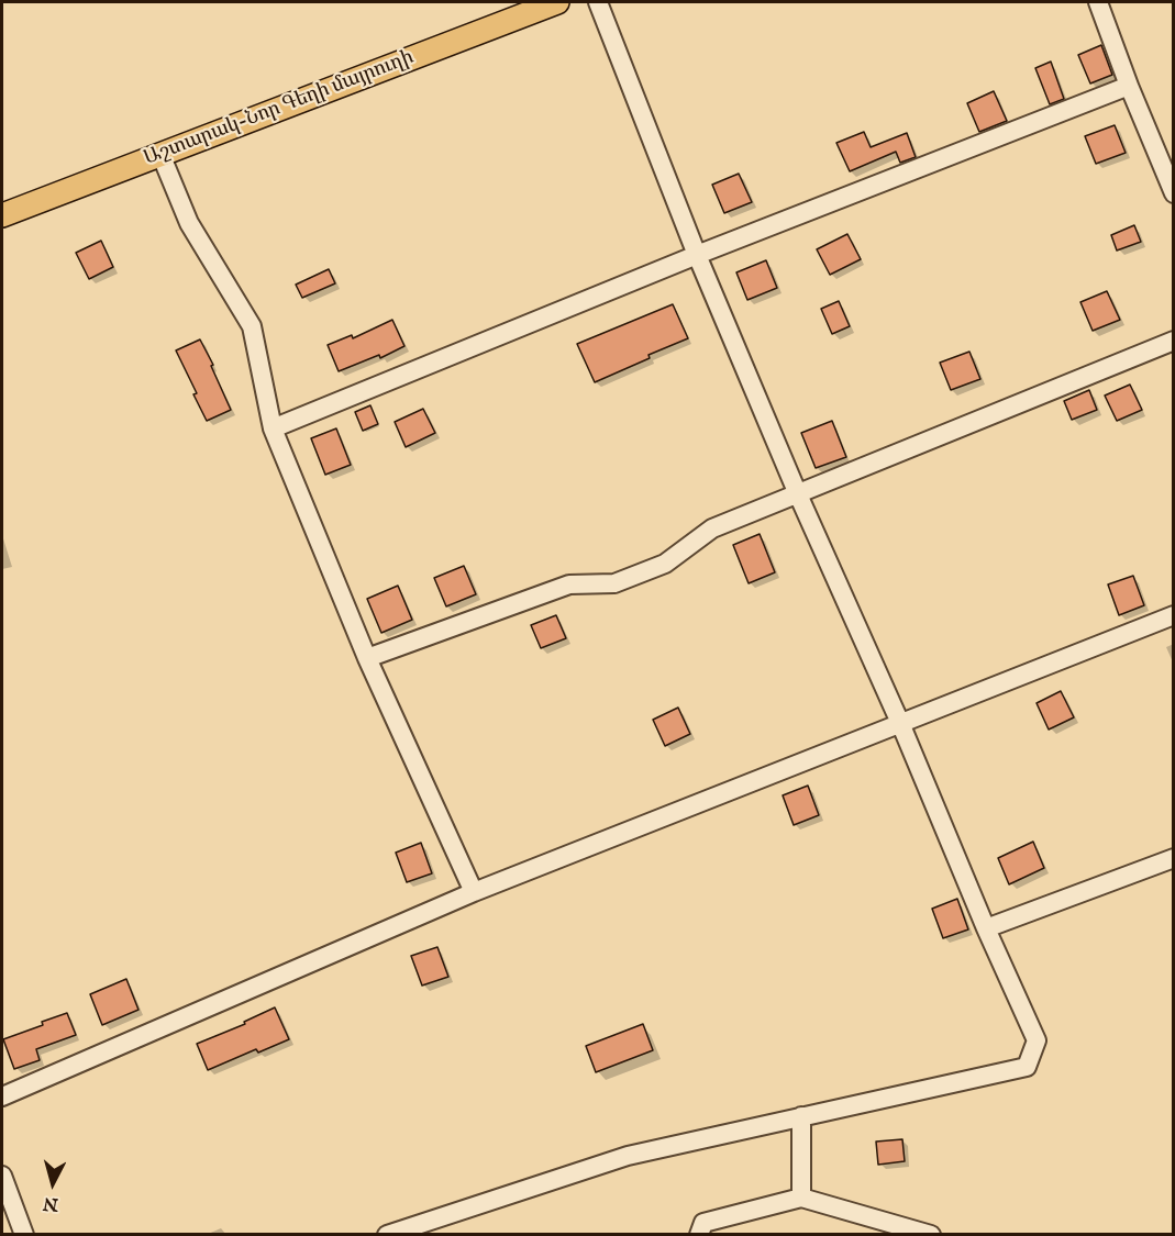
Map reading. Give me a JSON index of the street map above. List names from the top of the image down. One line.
{"streets":{"main road":["Աշտարակ-Նոր Գեղի մայրուղի"]},"north":"bottom"}
